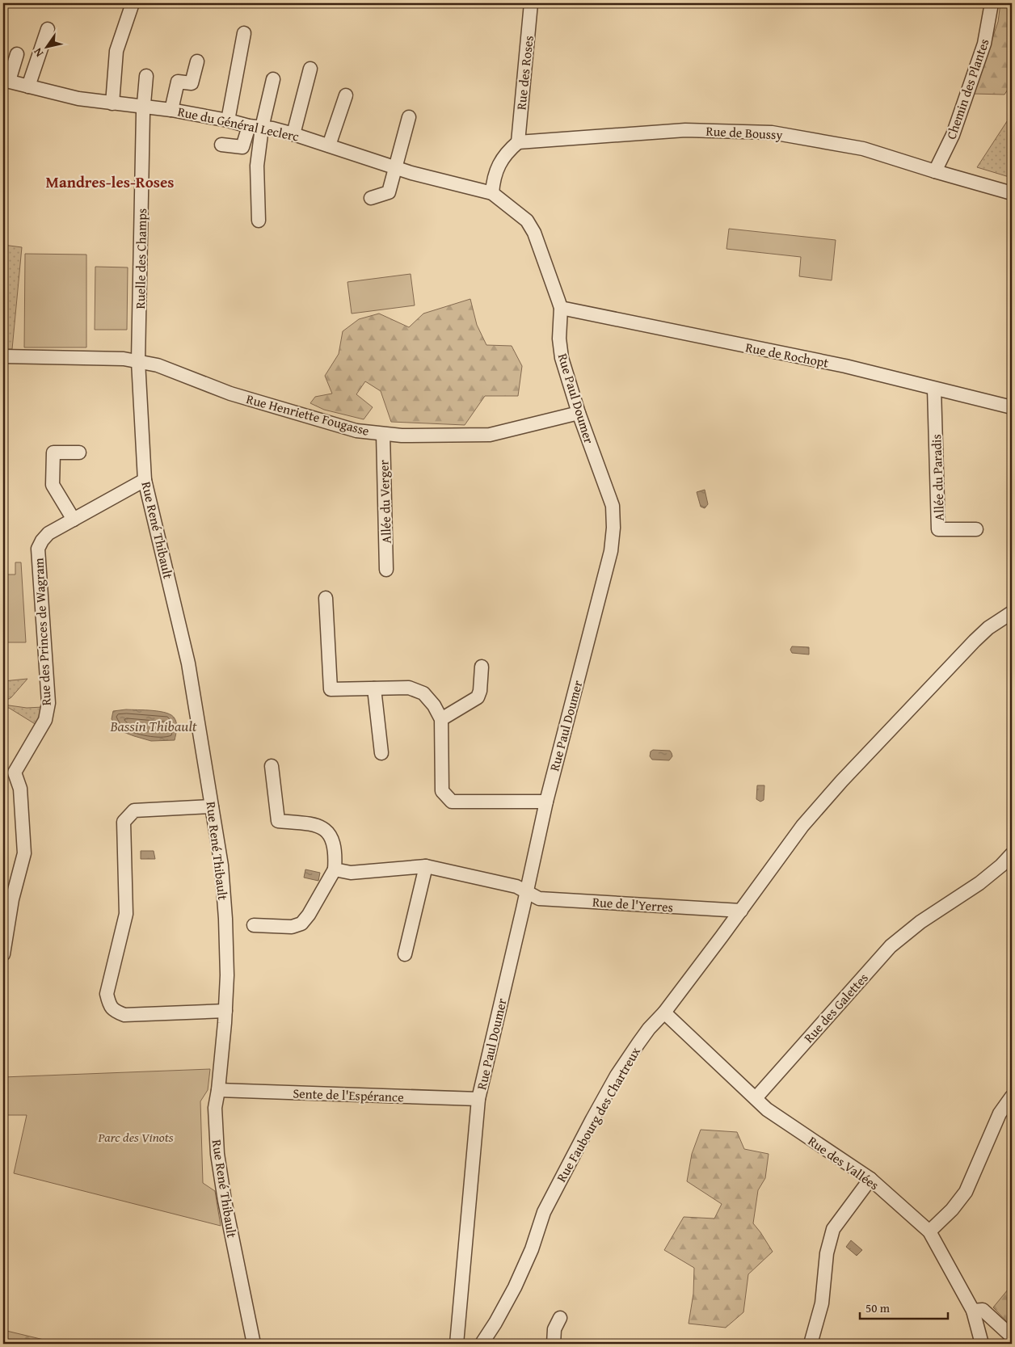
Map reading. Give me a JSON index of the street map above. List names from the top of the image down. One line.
{"streets":{"street":["Rue des Roses","Chemin des Plantes","Rue du Général Leclerc","Rue de Boussy","Ruelle des Champs","Rue de Rochopt","Rue Paul Doumer","Rue Henriette Fougasse","Allée du Paradis","Allée du Verger","Rue René Thibault","Rue des Princes de Wagram","Rue de l'Yerres","Rue des Galettes","Sente de l'Espérance","Rue Faubourg des Chartreux","Rue des Vallées"]},"crossings":[["Rue des Roses","Rue de Boussy"],["Chemin des Plantes","Rue de Boussy"],["Rue du Général Leclerc","Ruelle des Champs"],["Rue du Général Leclerc","Rue Paul Doumer"],["Ruelle des Champs","Rue Henriette Fougasse"],["Ruelle des Champs","Rue René Thibault"],["Rue de Rochopt","Rue Paul Doumer"],["Rue de Rochopt","Allée du Paradis"],["Rue Paul Doumer","Rue Henriette Fougasse"],["Rue Paul Doumer","Rue de l'Yerres"],["Rue Paul Doumer","Sente de l'Espérance"],["Rue Henriette Fougasse","Allée du Verger"],["Rue Henriette Fougasse","Rue René Thibault"],["Rue René Thibault","Rue des Princes de Wagram"],["Rue René Thibault","Sente de l'Espérance"],["Rue de l'Yerres","Rue Faubourg des Chartreux"],["Rue des Galettes","Rue des Vallées"],["Rue Faubourg des Chartreux","Rue des Vallées"]],"districts":["Mandres-les-Roses"],"water":["Bassin Thibault"],"parks":["Parc des Vinots"],"scale_bar":"50 m","north":"bottom left"}
